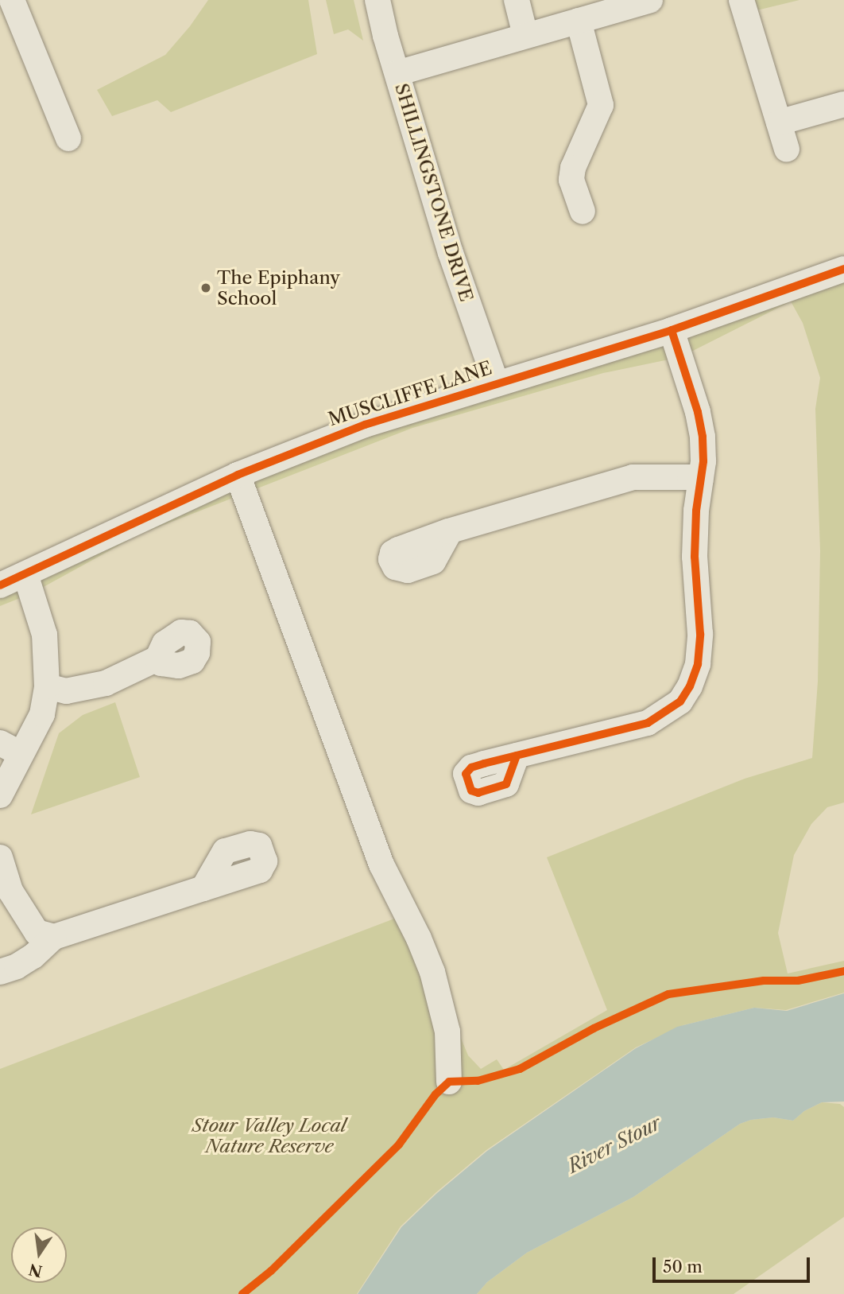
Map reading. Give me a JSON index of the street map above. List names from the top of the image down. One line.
{"streets":{"street":["SHILLINGSTONE DRIVE","MUSCLIFFE LANE"]},"crossings":[["SHILLINGSTONE DRIVE","MUSCLIFFE LANE"]],"water":["River Stour"],"parks":["Stour Valley Local Nature Reserve"],"places":["The Epiphany School"],"scale_bar":"50 m","north":"bottom"}
